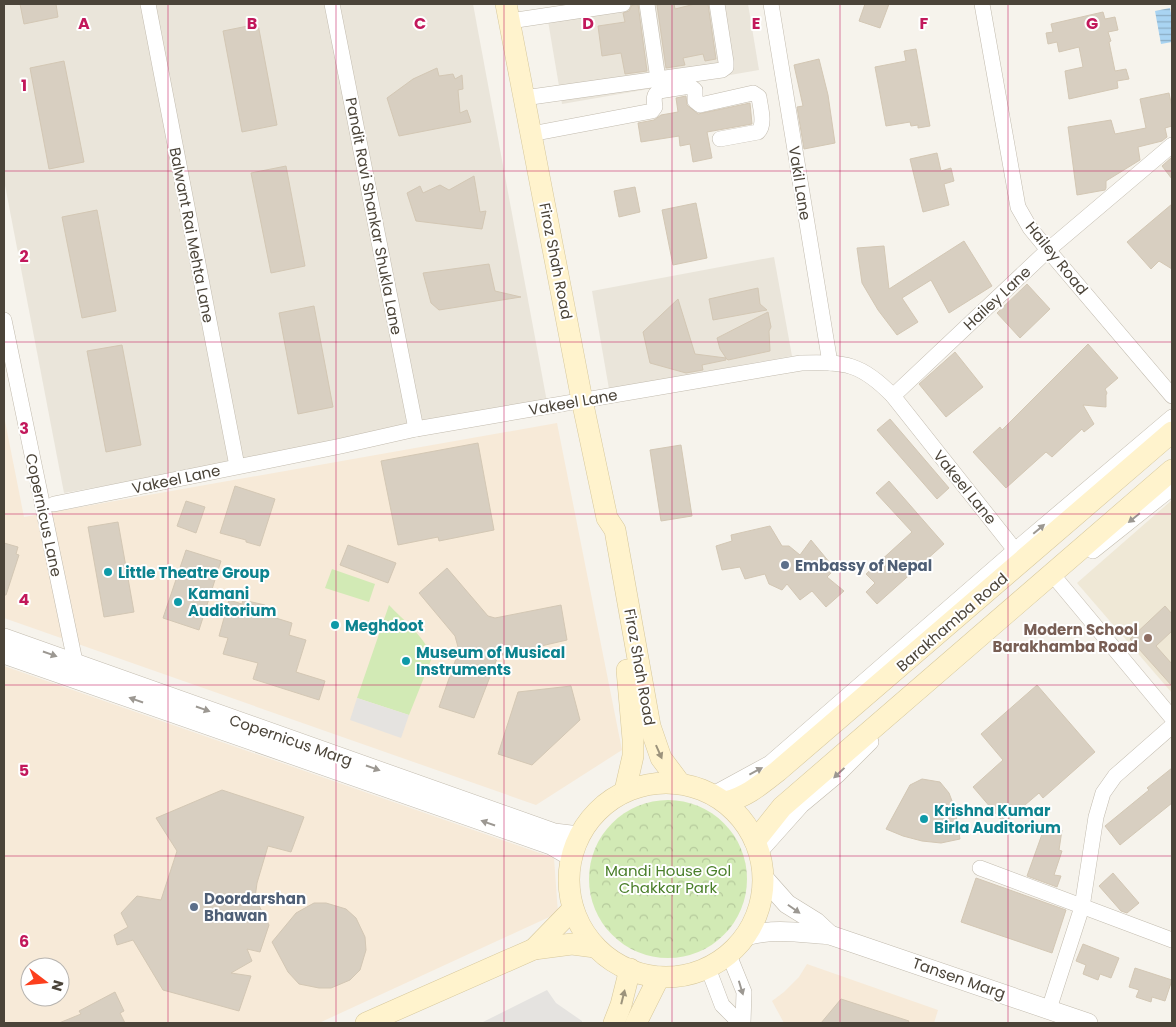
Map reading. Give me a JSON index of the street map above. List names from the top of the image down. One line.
{"streets":{"main road":["Firoz Shah Road","Barakhamba Road"],"street":["Vakil Lane","Pandit Ravi Shankar Shukla Lane","Balwant Rai Mehta Lane","Hailey Road","Hailey Lane","Vakeel Lane","Copernicus Lane","Copernicus Marg","Tansen Marg"]},"crossings":[["Vakil Lane","Vakeel Lane"],["Pandit Ravi Shankar Shukla Lane","Vakeel Lane"],["Balwant Rai Mehta Lane","Vakeel Lane"],["Hailey Road","Hailey Lane"],["Firoz Shah Road","Vakeel Lane"],["Hailey Lane","Vakeel Lane"],["Copernicus Lane","Copernicus Marg"]],"parks":["Mandi House Gol Chakkar Park"],"places":["Embassy of Nepal","Little Theatre Group","Kamani Auditorium","Meghdoot","Modern School Barakhamba Road","Museum of Musical Instruments","Krishna Kumar Birla Auditorium","Doordarshan Bhawan"],"north":"right","grid":{"columns":["A","B","C","D","E","F","G"],"rows":["1","2","3","4","5","6"]}}
